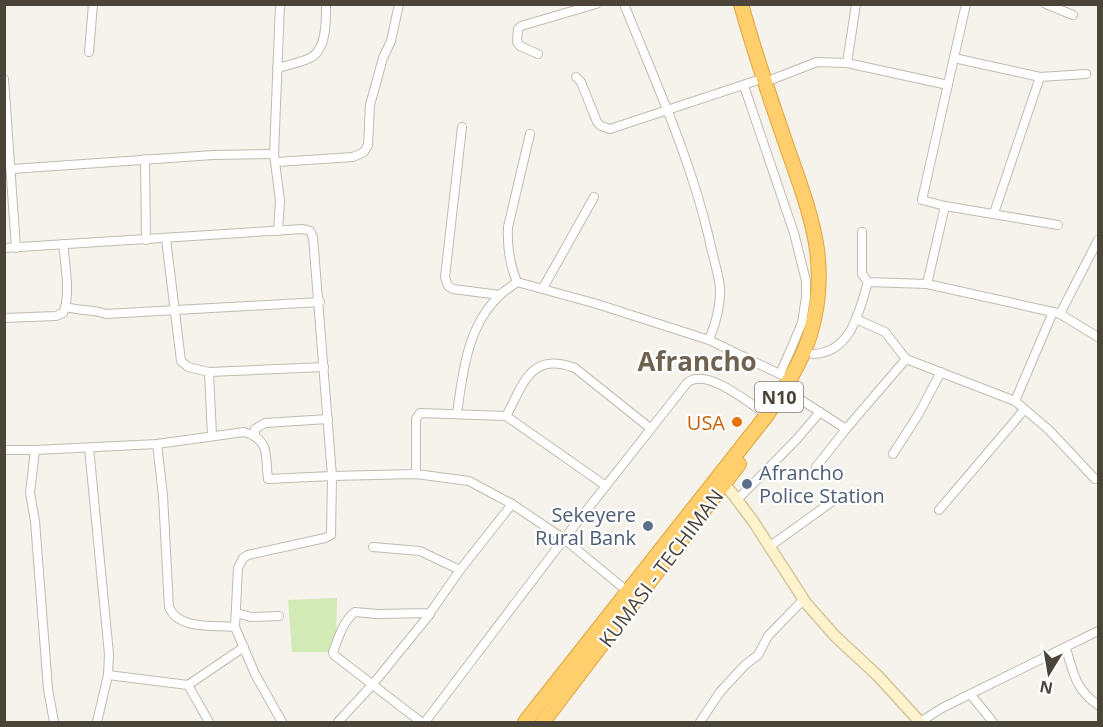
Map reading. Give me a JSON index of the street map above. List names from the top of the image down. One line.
{"streets":{"highway":["N10","KUMASI - TECHIMAN"]},"crossings":[["N10","KUMASI - TECHIMAN"]],"districts":["Afrancho"],"places":["USA","Afrancho Police Station","Sekeyere Rural Bank"],"north":"bottom"}
